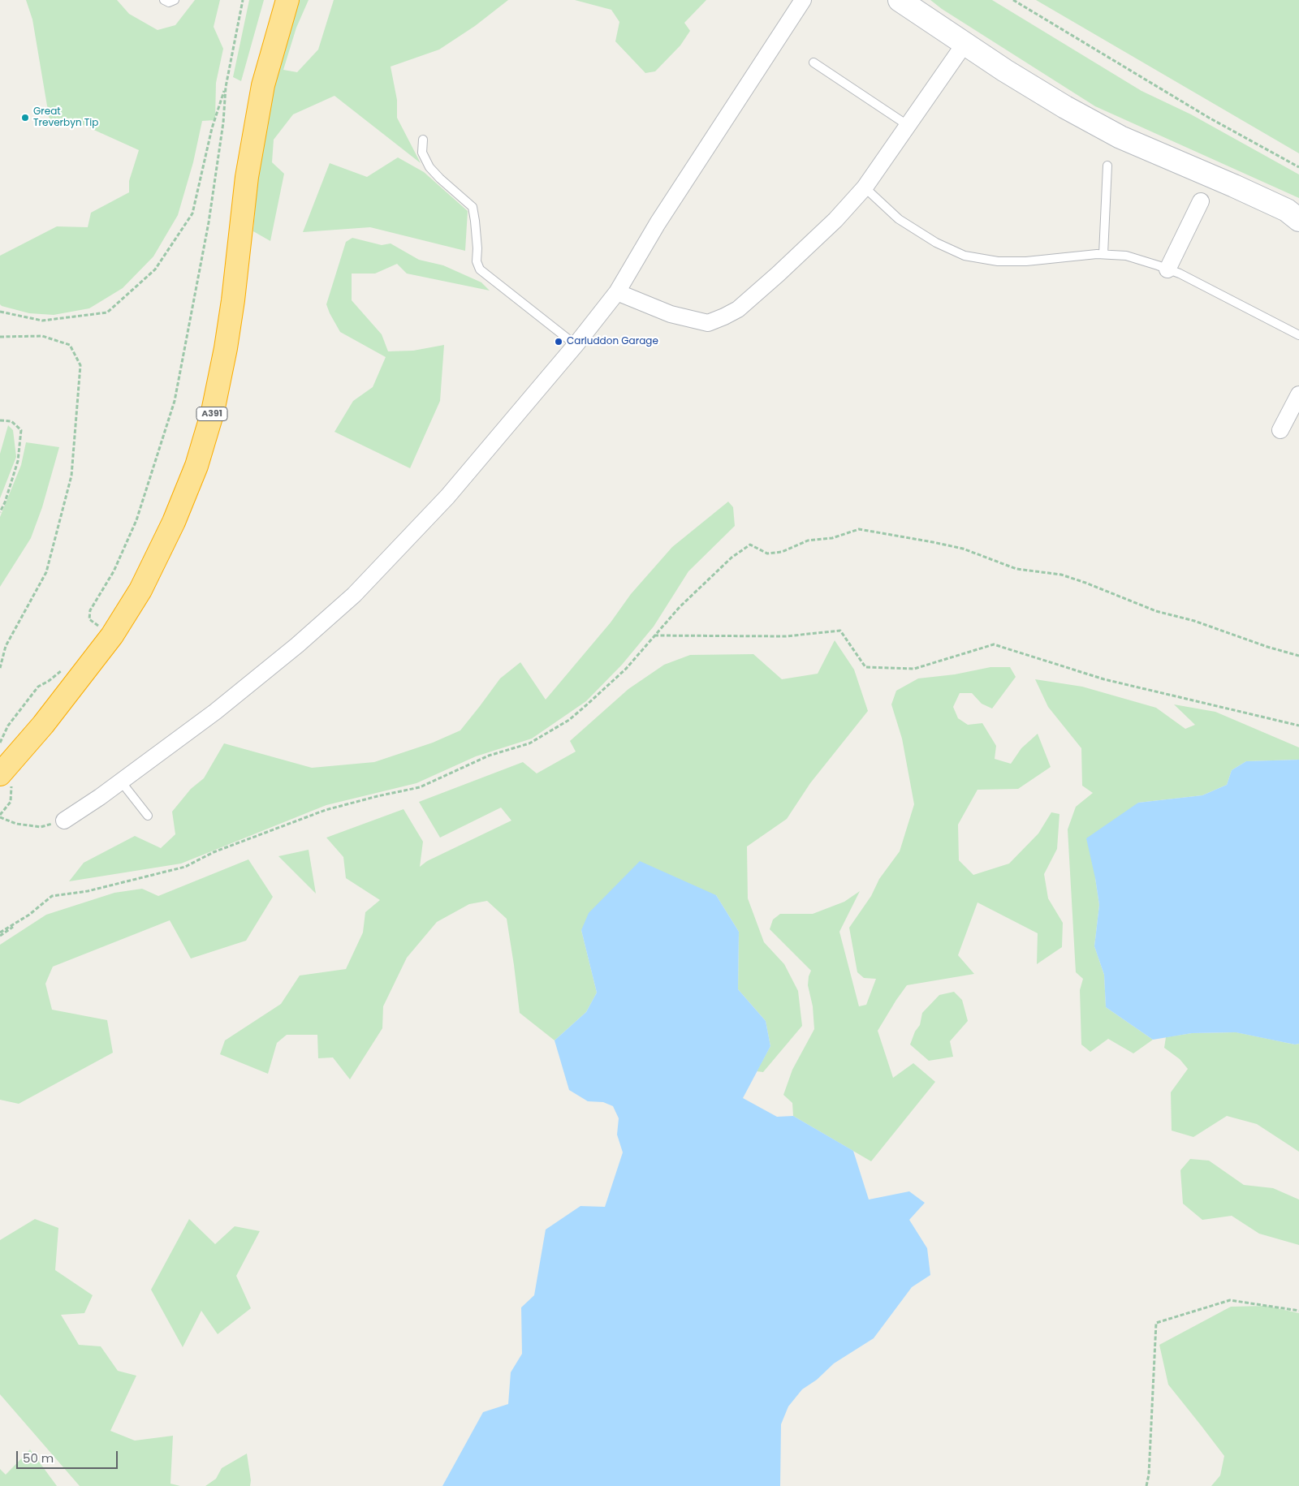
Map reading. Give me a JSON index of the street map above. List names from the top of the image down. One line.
{"streets":{"highway":["A391"]},"places":["Great Treverbyn Tip","Carluddon Garage"],"scale_bar":"50 m"}
